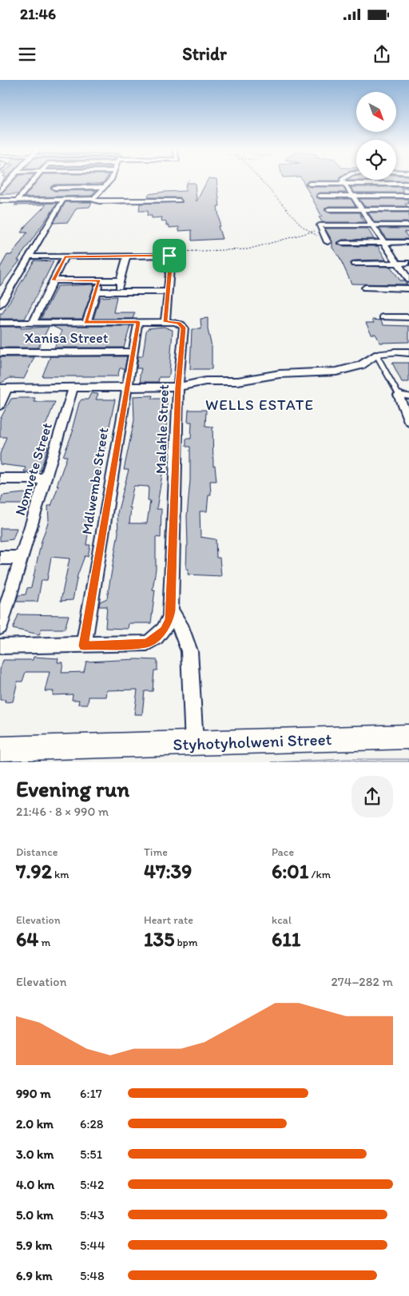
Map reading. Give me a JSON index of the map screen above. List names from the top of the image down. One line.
{"streets":{"street":["Xanisa Street","Malahle Street","Nomvete Street","Mdlwembe Street","Styhotyholweni Street"]},"crossings":[["Xanisa Street","Mdlwembe Street"],["Malahle Street","Mdlwembe Street"]],"districts":["WELLS ESTATE"],"north":"bottom right","page":{"status":"21:46","header":"Stridr","heading":["Evening run","21:46 · 8 × 990 m"],"stats":[["Distance","7.92 km"],["Time","47:39"],["Pace","6:01 /km"],["Elevation","64 m"],["Heart rate","135 bpm"],["kcal","611"]],"chart":["Elevation","274–282 m"],"list":[{"name":"990 m","note":"6:17"},{"name":"2.0 km","note":"6:28"},{"name":"3.0 km","note":"5:51"},{"name":"4.0 km","note":"5:42"},{"name":"5.0 km","note":"5:43"},{"name":"5.9 km","note":"5:44"},{"name":"6.9 km","note":"5:48"}]}}
